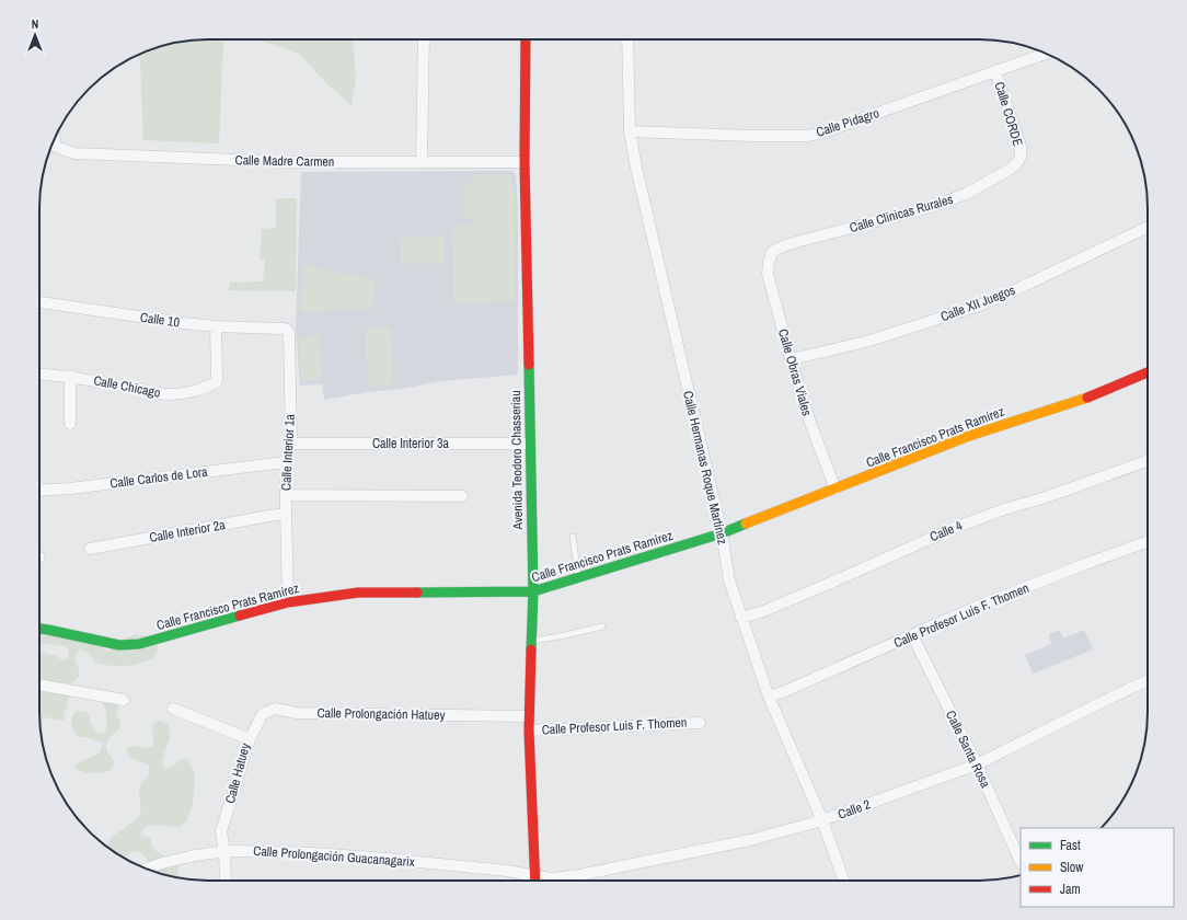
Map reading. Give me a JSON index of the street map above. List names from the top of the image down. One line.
{"streets":{"street":["Calle CORDE","Calle Pidagro","Calle Madre Carmen","Calle Clínicas Rurales","Calle XII Juegos","Calle 10","Calle Obras Viales","Calle Chicago","Calle Francisco Prats Ramírez","Calle Interior 3a","Calle Interior 1a","Avenida Teodoro Chasseriau","Calle Hermanas Roque Martínez","Calle Carlos de Lora","Calle Interior 2a","Calle 4","Calle Profesor Luis F. Thomen","Calle Prolongación Hatuey","Calle Santa Rosa","Calle Hatuey","Calle 2","Calle Prolongación Guacanagarix"]},"crossings":[["Calle CORDE","Calle Pidagro"],["Calle CORDE","Calle Clínicas Rurales"],["Calle Pidagro","Calle Hermanas Roque Martínez"],["Calle Madre Carmen","Avenida Teodoro Chasseriau"],["Calle Clínicas Rurales","Calle Obras Viales"],["Calle XII Juegos","Calle Obras Viales"],["Calle 10","Calle Chicago"],["Calle 10","Calle Interior 1a"],["Calle Obras Viales","Calle Francisco Prats Ramírez"],["Calle Francisco Prats Ramírez","Calle Interior 1a"],["Calle Francisco Prats Ramírez","Avenida Teodoro Chasseriau"],["Calle Francisco Prats Ramírez","Calle Hermanas Roque Martínez"],["Calle Interior 3a","Calle Interior 1a"],["Calle Interior 3a","Avenida Teodoro Chasseriau"],["Calle Interior 1a","Calle Carlos de Lora"],["Calle Interior 1a","Calle Interior 2a"],["Avenida Teodoro Chasseriau","Calle Profesor Luis F. Thomen"],["Avenida Teodoro Chasseriau","Calle Prolongación Hatuey"],["Avenida Teodoro Chasseriau","Calle 2"],["Avenida Teodoro Chasseriau","Calle Prolongación Guacanagarix"],["Calle Hermanas Roque Martínez","Calle 4"],["Calle Hermanas Roque Martínez","Calle Profesor Luis F. Thomen"],["Calle Hermanas Roque Martínez","Calle 2"],["Calle Profesor Luis F. Thomen","Calle Santa Rosa"],["Calle Prolongación Hatuey","Calle Hatuey"],["Calle Santa Rosa","Calle 2"],["Calle Hatuey","Calle Prolongación Guacanagarix"],["Calle 2","Calle Prolongación Guacanagarix"]],"legend":["Fast","Slow","Jam"],"north":"top"}
